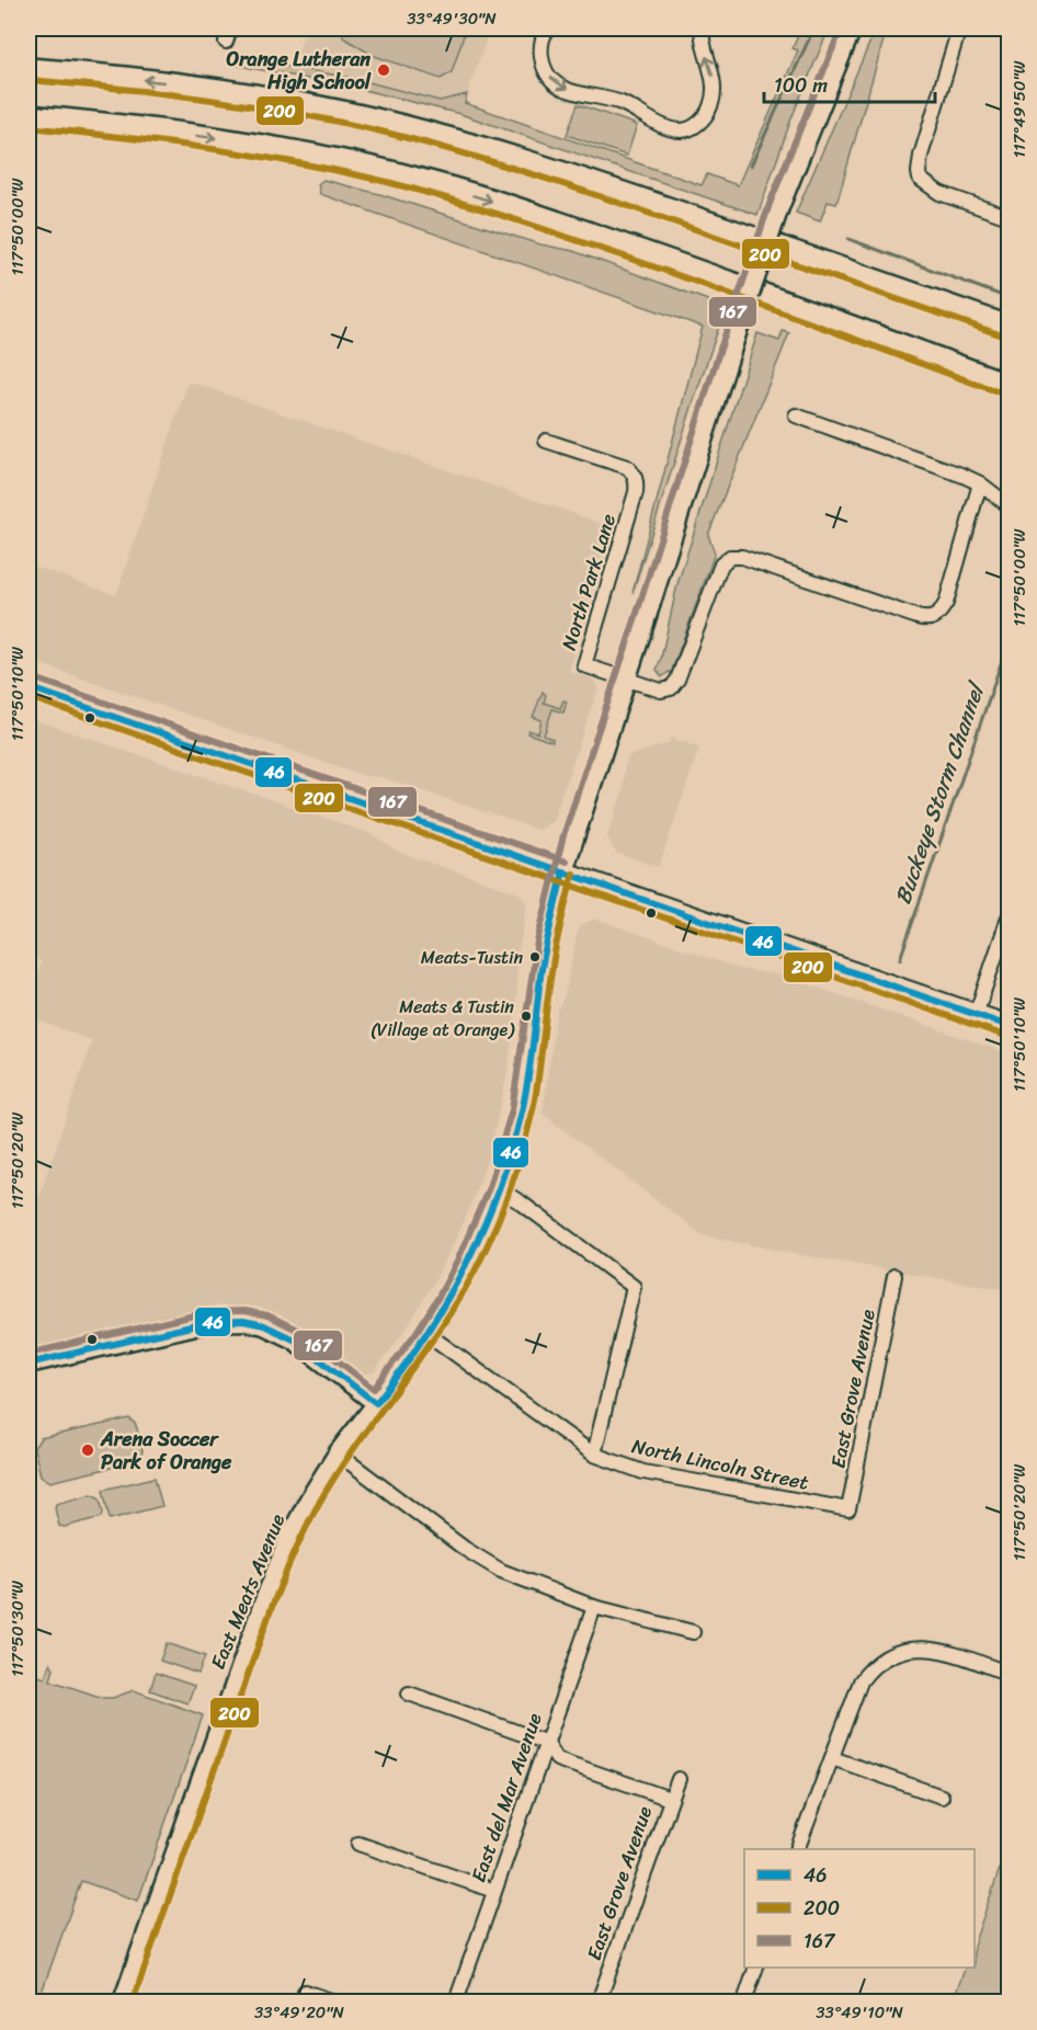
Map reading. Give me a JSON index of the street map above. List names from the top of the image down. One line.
{"streets":{"street":["North Park Lane","East Grove Avenue","North Lincoln Street","East Meats Avenue","East del Mar Avenue"]},"crossings":[["North Park Lane","East Meats Avenue"],["East Grove Avenue","North Lincoln Street"],["North Lincoln Street","East Meats Avenue"]],"water":["Buckeye Storm Channel"],"places":["Orange Lutheran High School","Meats-Tustin","Meats & Tustin (Village at Orange)","Arena Soccer Park of Orange"],"lines":["transit line 167","transit line 200","transit line 46"],"legend":["46","200","167"],"scale_bar":"100 m","coordinates":["33°49'30\"N","117°49'50\"W","117°50'00\"W","117°50'10\"W","117°50'20\"W","117°50'30\"W","33°49'20\"N","33°49'10\"N"]}
